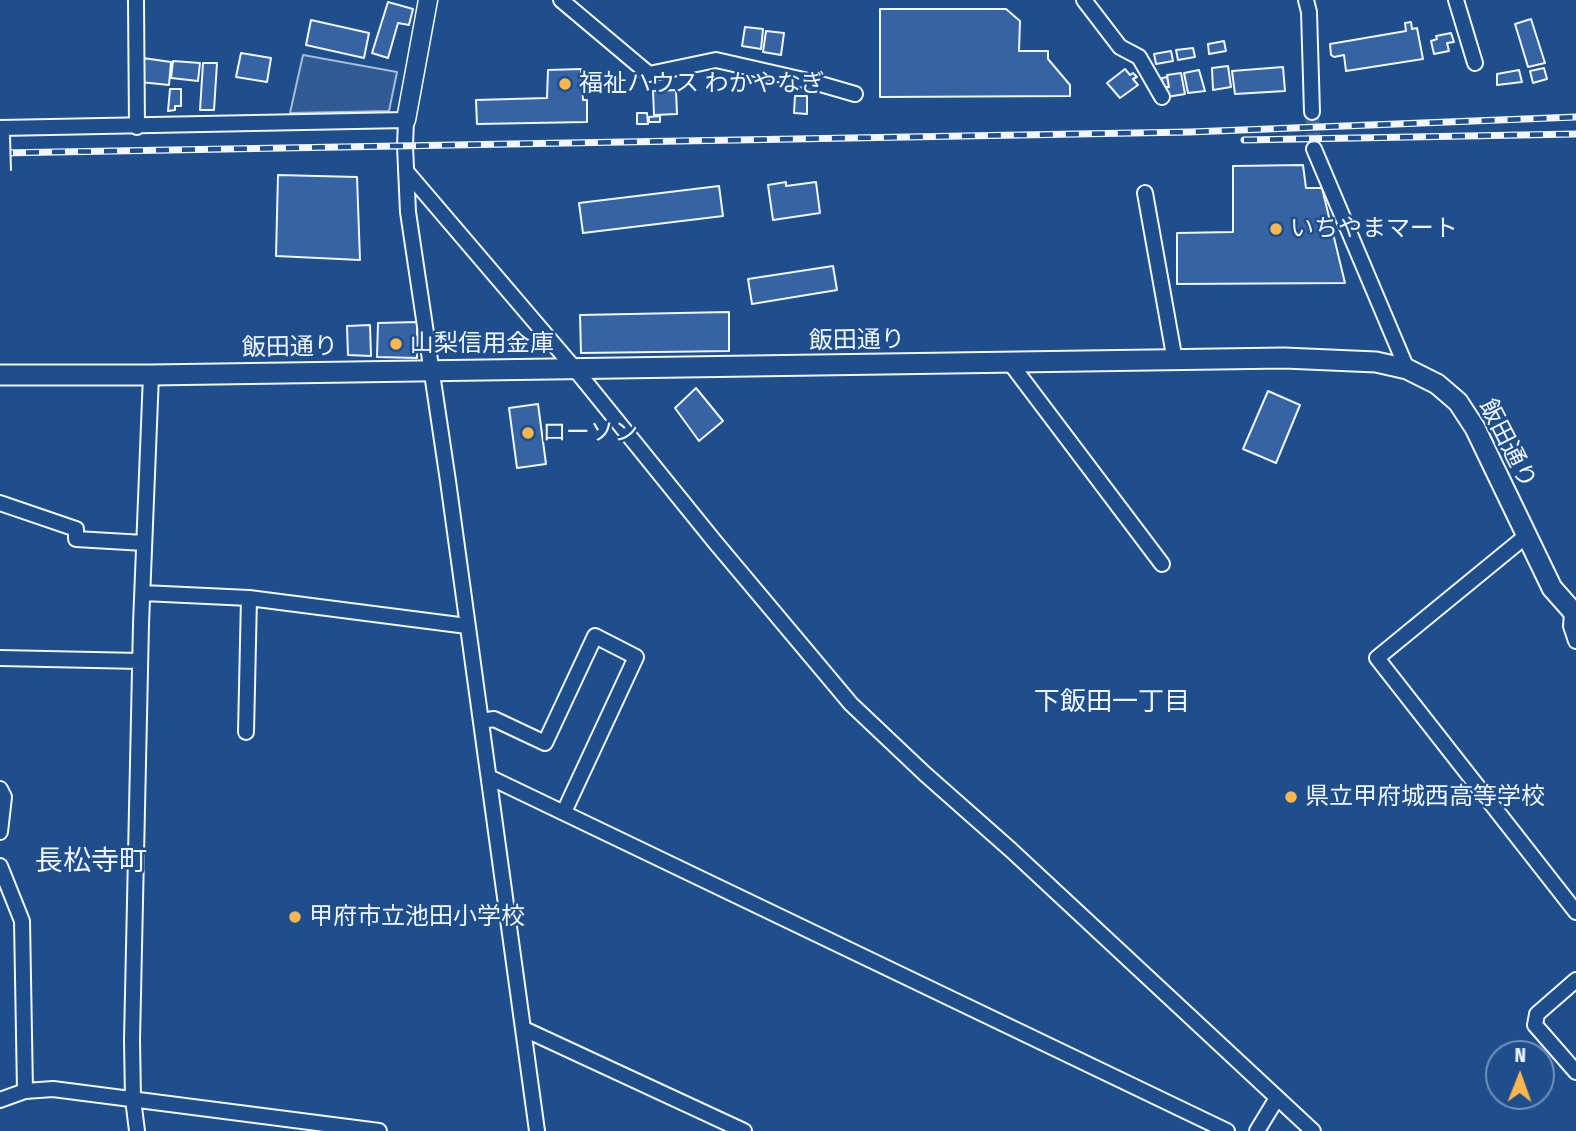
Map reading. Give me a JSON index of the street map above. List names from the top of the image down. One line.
{"streets":{"main road":["飯田通り"]},"districts":["下飯田一丁目","長松寺町"],"places":["福祉ハウス わかやなぎ","いちやまマート","山梨信用金庫","ローソン","県立甲府城西高等学校","甲府市立池田小学校"],"north":"top"}
